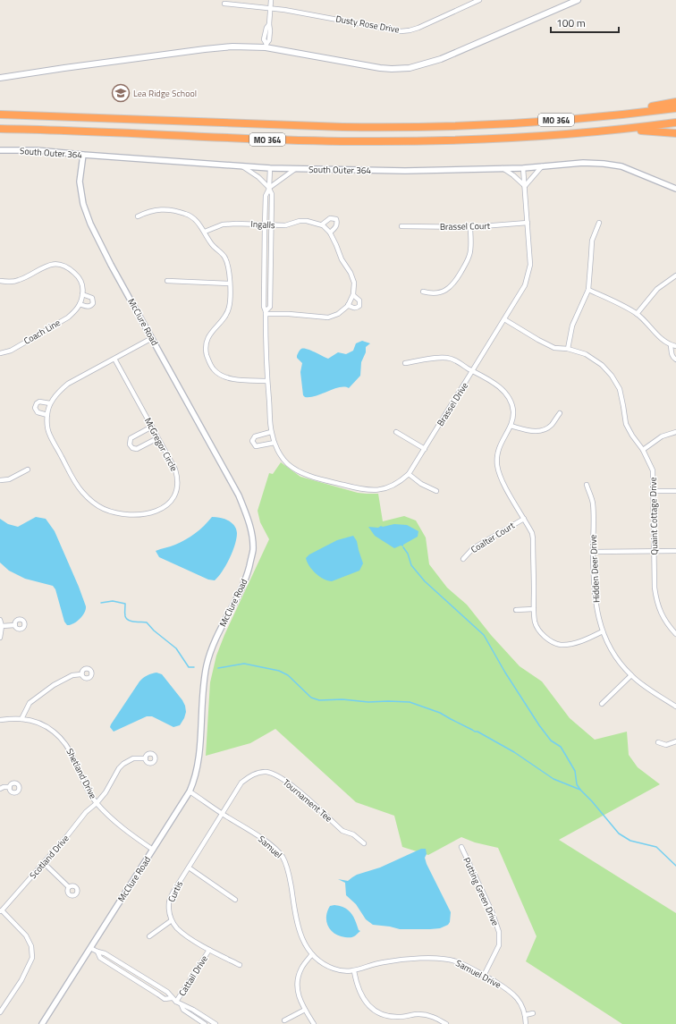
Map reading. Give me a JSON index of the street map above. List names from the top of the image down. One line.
{"streets":{"highway":["MO 364"],"street":["Dusty Rose Drive","South Outer 364","Ingalls","Brassel Court","McClure Road","Coach Line","Brassel Drive","McGregor Circle","Quaint Cottage Drive","Coalter Court","Hidden Deer Drive","Shetland Drive","Tournament Tee","Samuel","Scotland Drive","Curtis","Putting Green Drive","Samuel Drive","Cattail Drive"]},"crossings":[["South Outer 364","McClure Road"],["South Outer 364","Brassel Drive"],["Ingalls","Brassel Drive"],["Brassel Court","Brassel Drive"],["McClure Road","McGregor Circle"],["McClure Road","Shetland Drive"],["McClure Road","Samuel"],["Brassel Drive","Quaint Cottage Drive"],["Shetland Drive","Scotland Drive"],["Tournament Tee","Samuel"],["Tournament Tee","Curtis"],["Samuel","Curtis"],["Samuel","Samuel Drive"],["Putting Green Drive","Samuel Drive"]],"places":{"school or university":["Lea Ridge School"]},"scale_bar":"100 m"}
